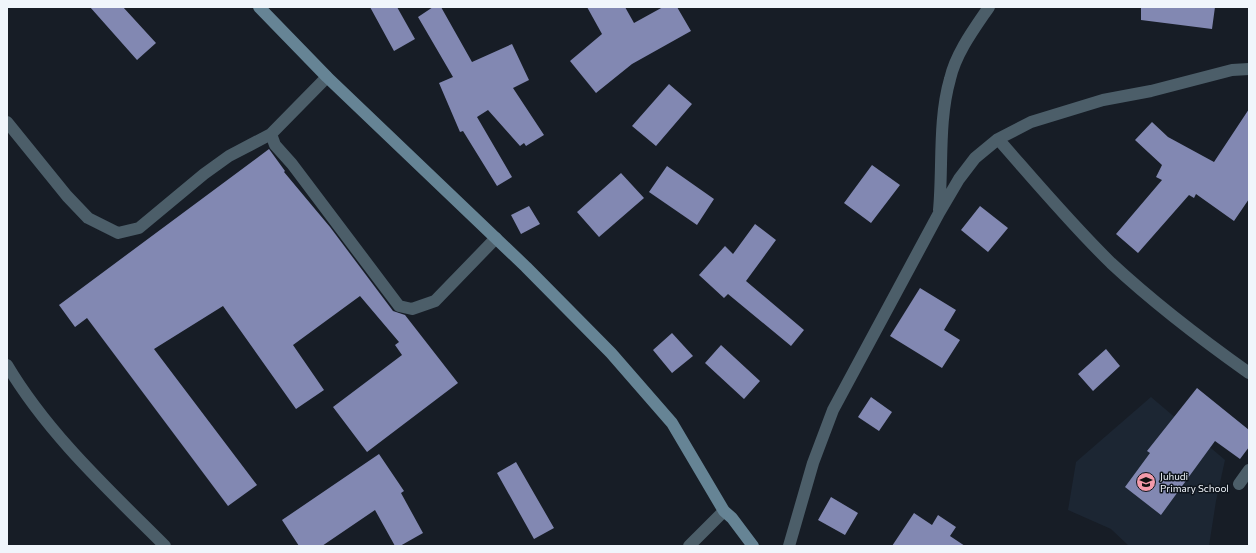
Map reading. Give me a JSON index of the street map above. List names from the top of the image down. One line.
{"places":{"school or university":["Juhudi Primary School"]}}
